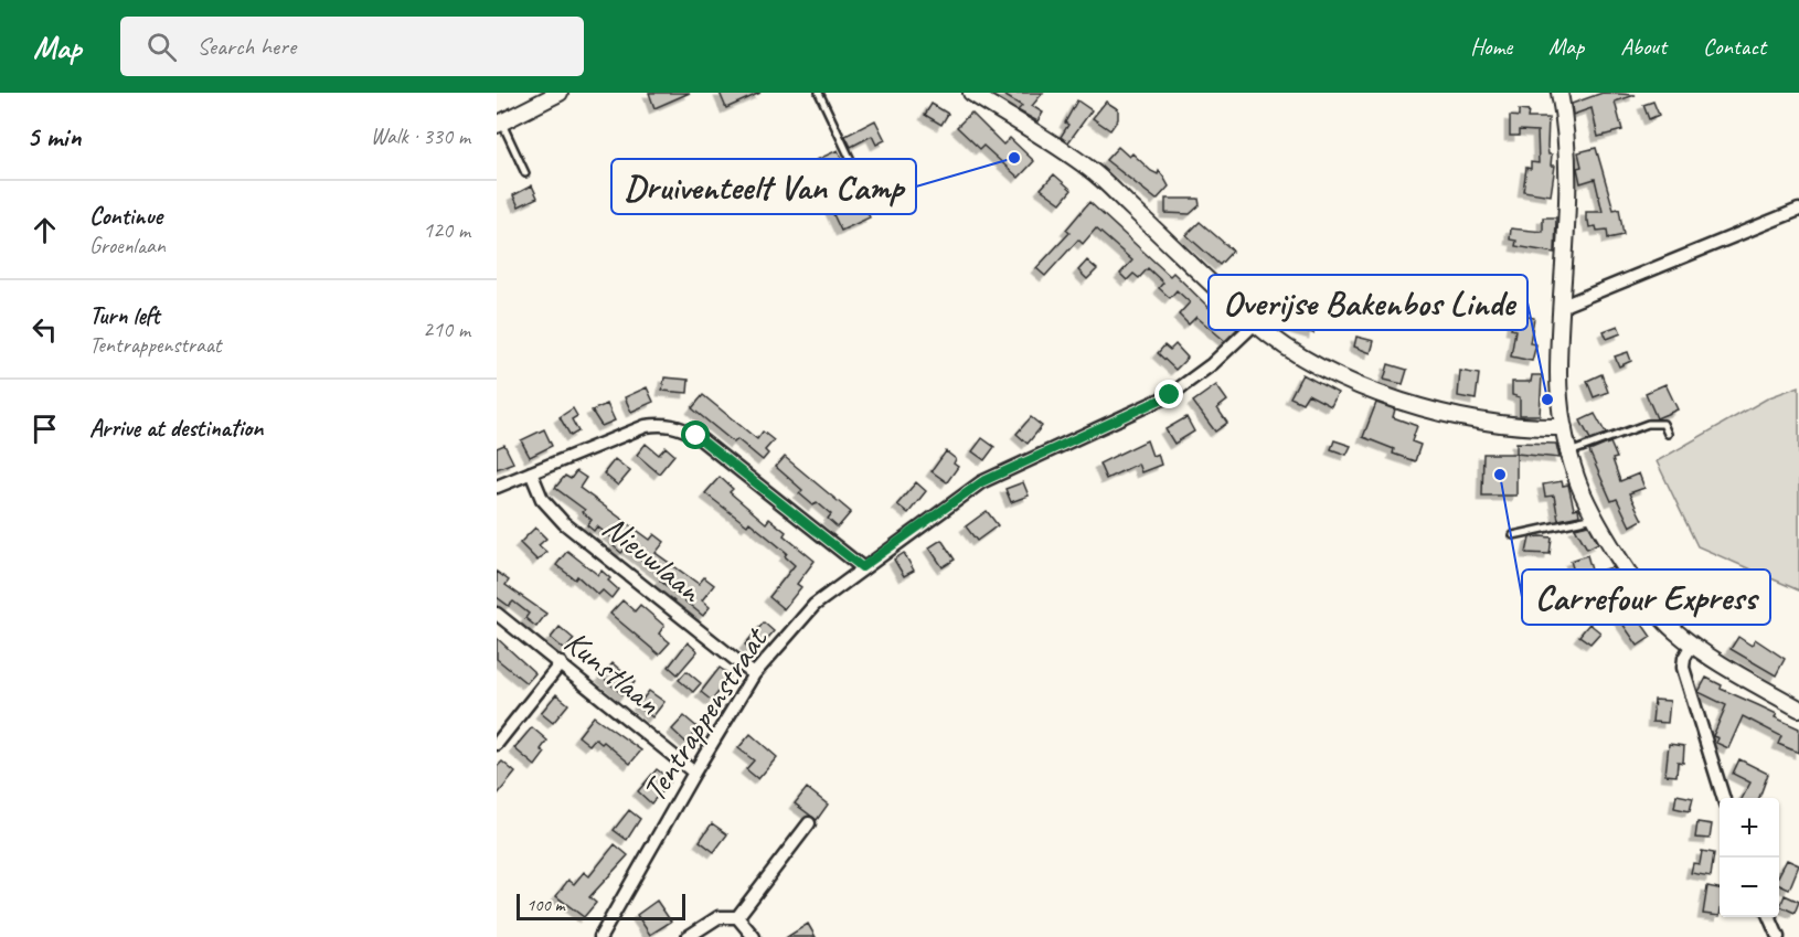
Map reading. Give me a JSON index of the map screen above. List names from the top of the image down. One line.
{"streets":{"street":["Nieuwlaan","Kunstlaan","Tentrappenstraat"]},"crossings":[["Nieuwlaan","Tentrappenstraat"],["Kunstlaan","Tentrappenstraat"]],"places":["Druiventeelt Van Camp","Overijse Bakenbos Linde","Carrefour Express"],"scale_bar":"100 m","page":{"header":"Map","search":"Search here","nav":["Home","Map","About","Contact"],"heading":["5 min","Walk · 330 m"],"list":[["Continue","Groenlaan","120 m"],["Turn left","Tentrappenstraat","210 m"],"Arrive at destination"],"map_buttons":["+","−"],"scale":"100 m"}}
